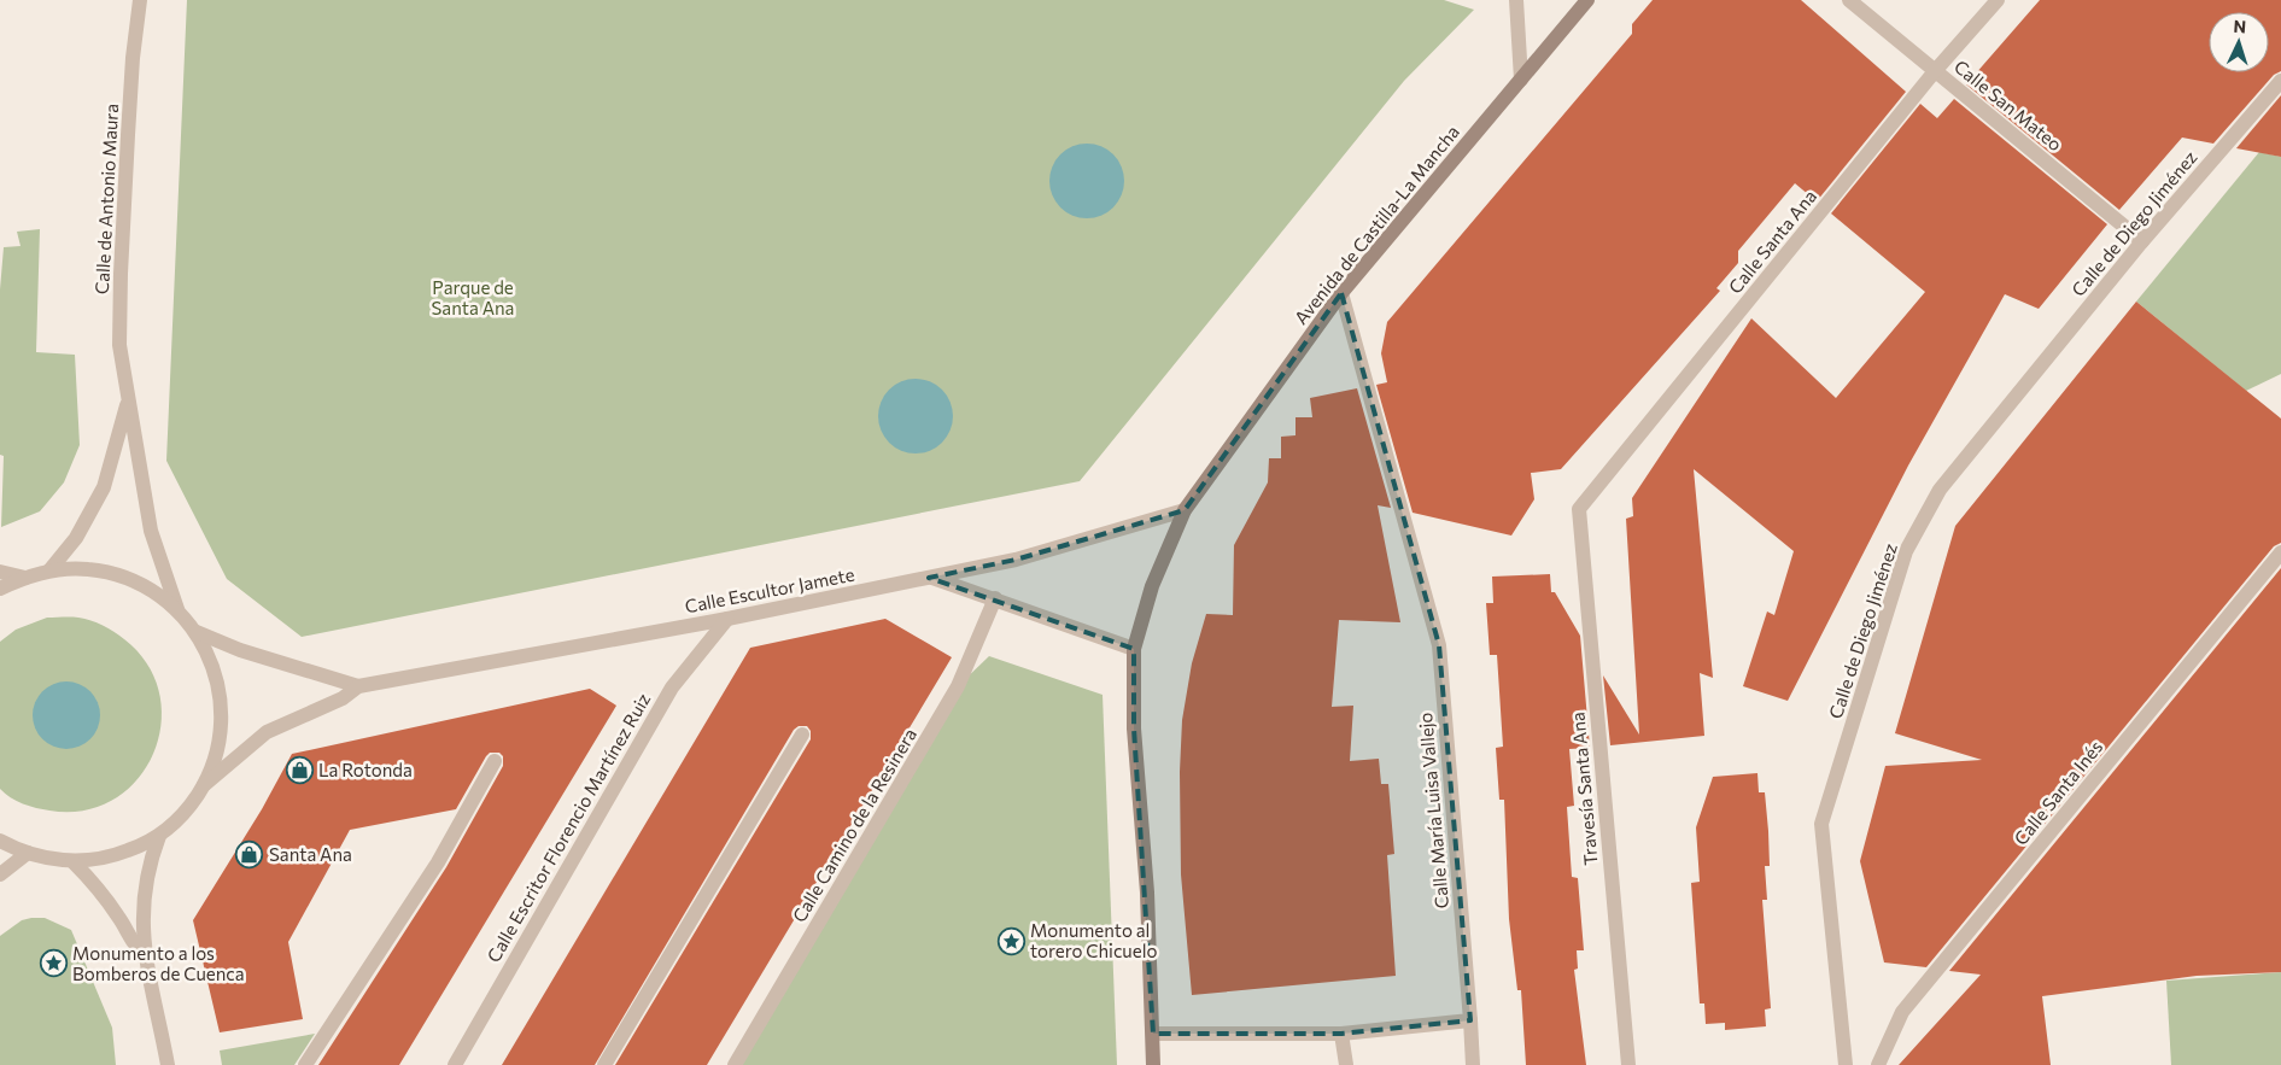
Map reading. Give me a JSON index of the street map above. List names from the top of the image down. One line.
{"streets":{"main road":["Avenida de Castilla-La Mancha"],"street":["Calle San Mateo","Calle de Antonio Maura","Calle de Diego Jiménez","Calle Santa Ana","Calle Escultor Jamete","Travesía Santa Ana","Calle Santa Inés","Calle María Luisa Vallejo","Calle Camino de la Resinera","Calle Escritor Florencio Martínez Ruiz"]},"crossings":[["Calle San Mateo","Calle de Diego Jiménez"],["Calle San Mateo","Calle Santa Ana"],["Avenida de Castilla-La Mancha","Calle Escultor Jamete"],["Avenida de Castilla-La Mancha","Calle María Luisa Vallejo"],["Calle Santa Ana","Travesía Santa Ana"],["Calle Escultor Jamete","Calle Escritor Florencio Martínez Ruiz"]],"parks":["Parque de Santa Ana"],"places":{"shop":["La Rotonda","Santa Ana"],"place":["Monumento al torero Chicuelo","Monumento a los Bomberos de Cuenca"]},"north":"top"}
